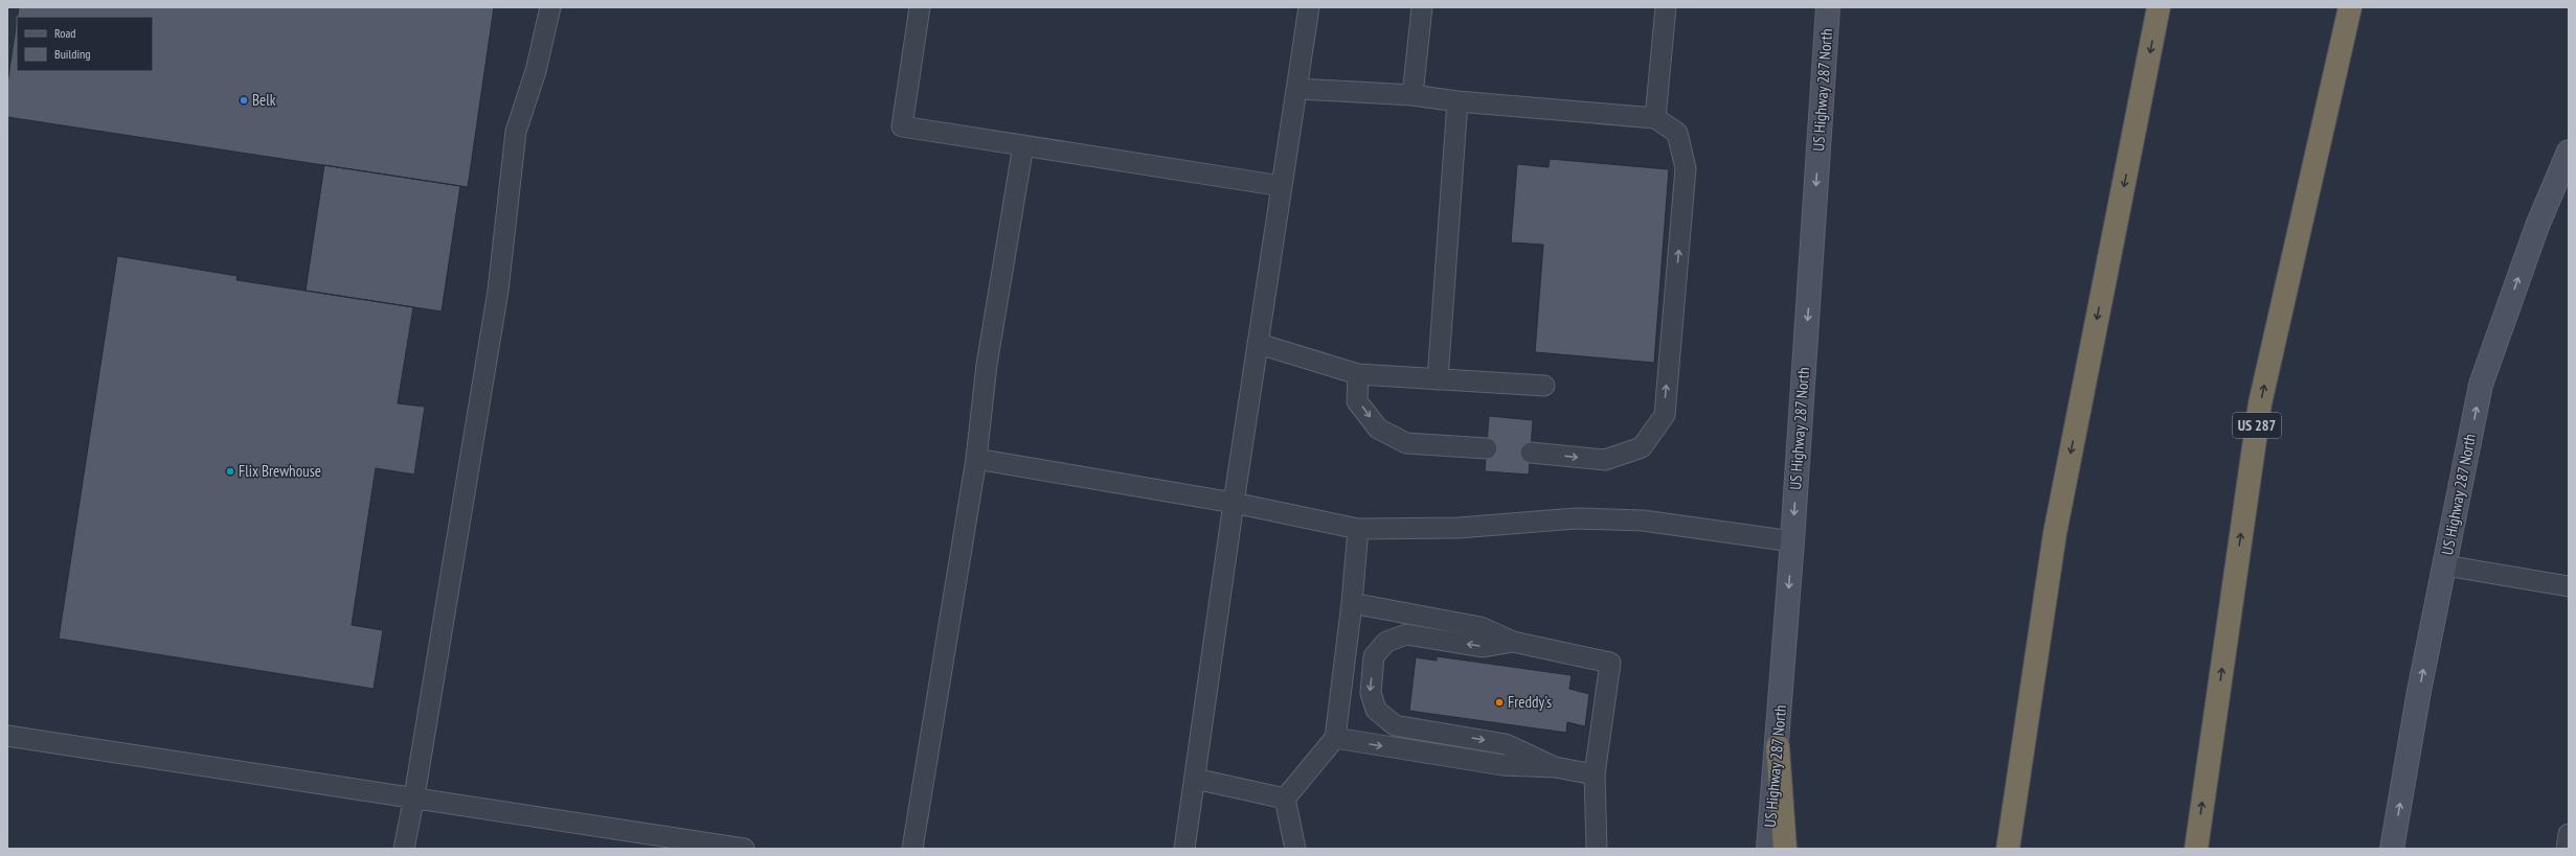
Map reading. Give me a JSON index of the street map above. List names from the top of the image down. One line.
{"streets":{"highway":["US 287"],"main road":["US Highway 287 North"]},"places":["Belk","Flix Brewhouse","Freddy's"],"legend":["Road","Building"]}
